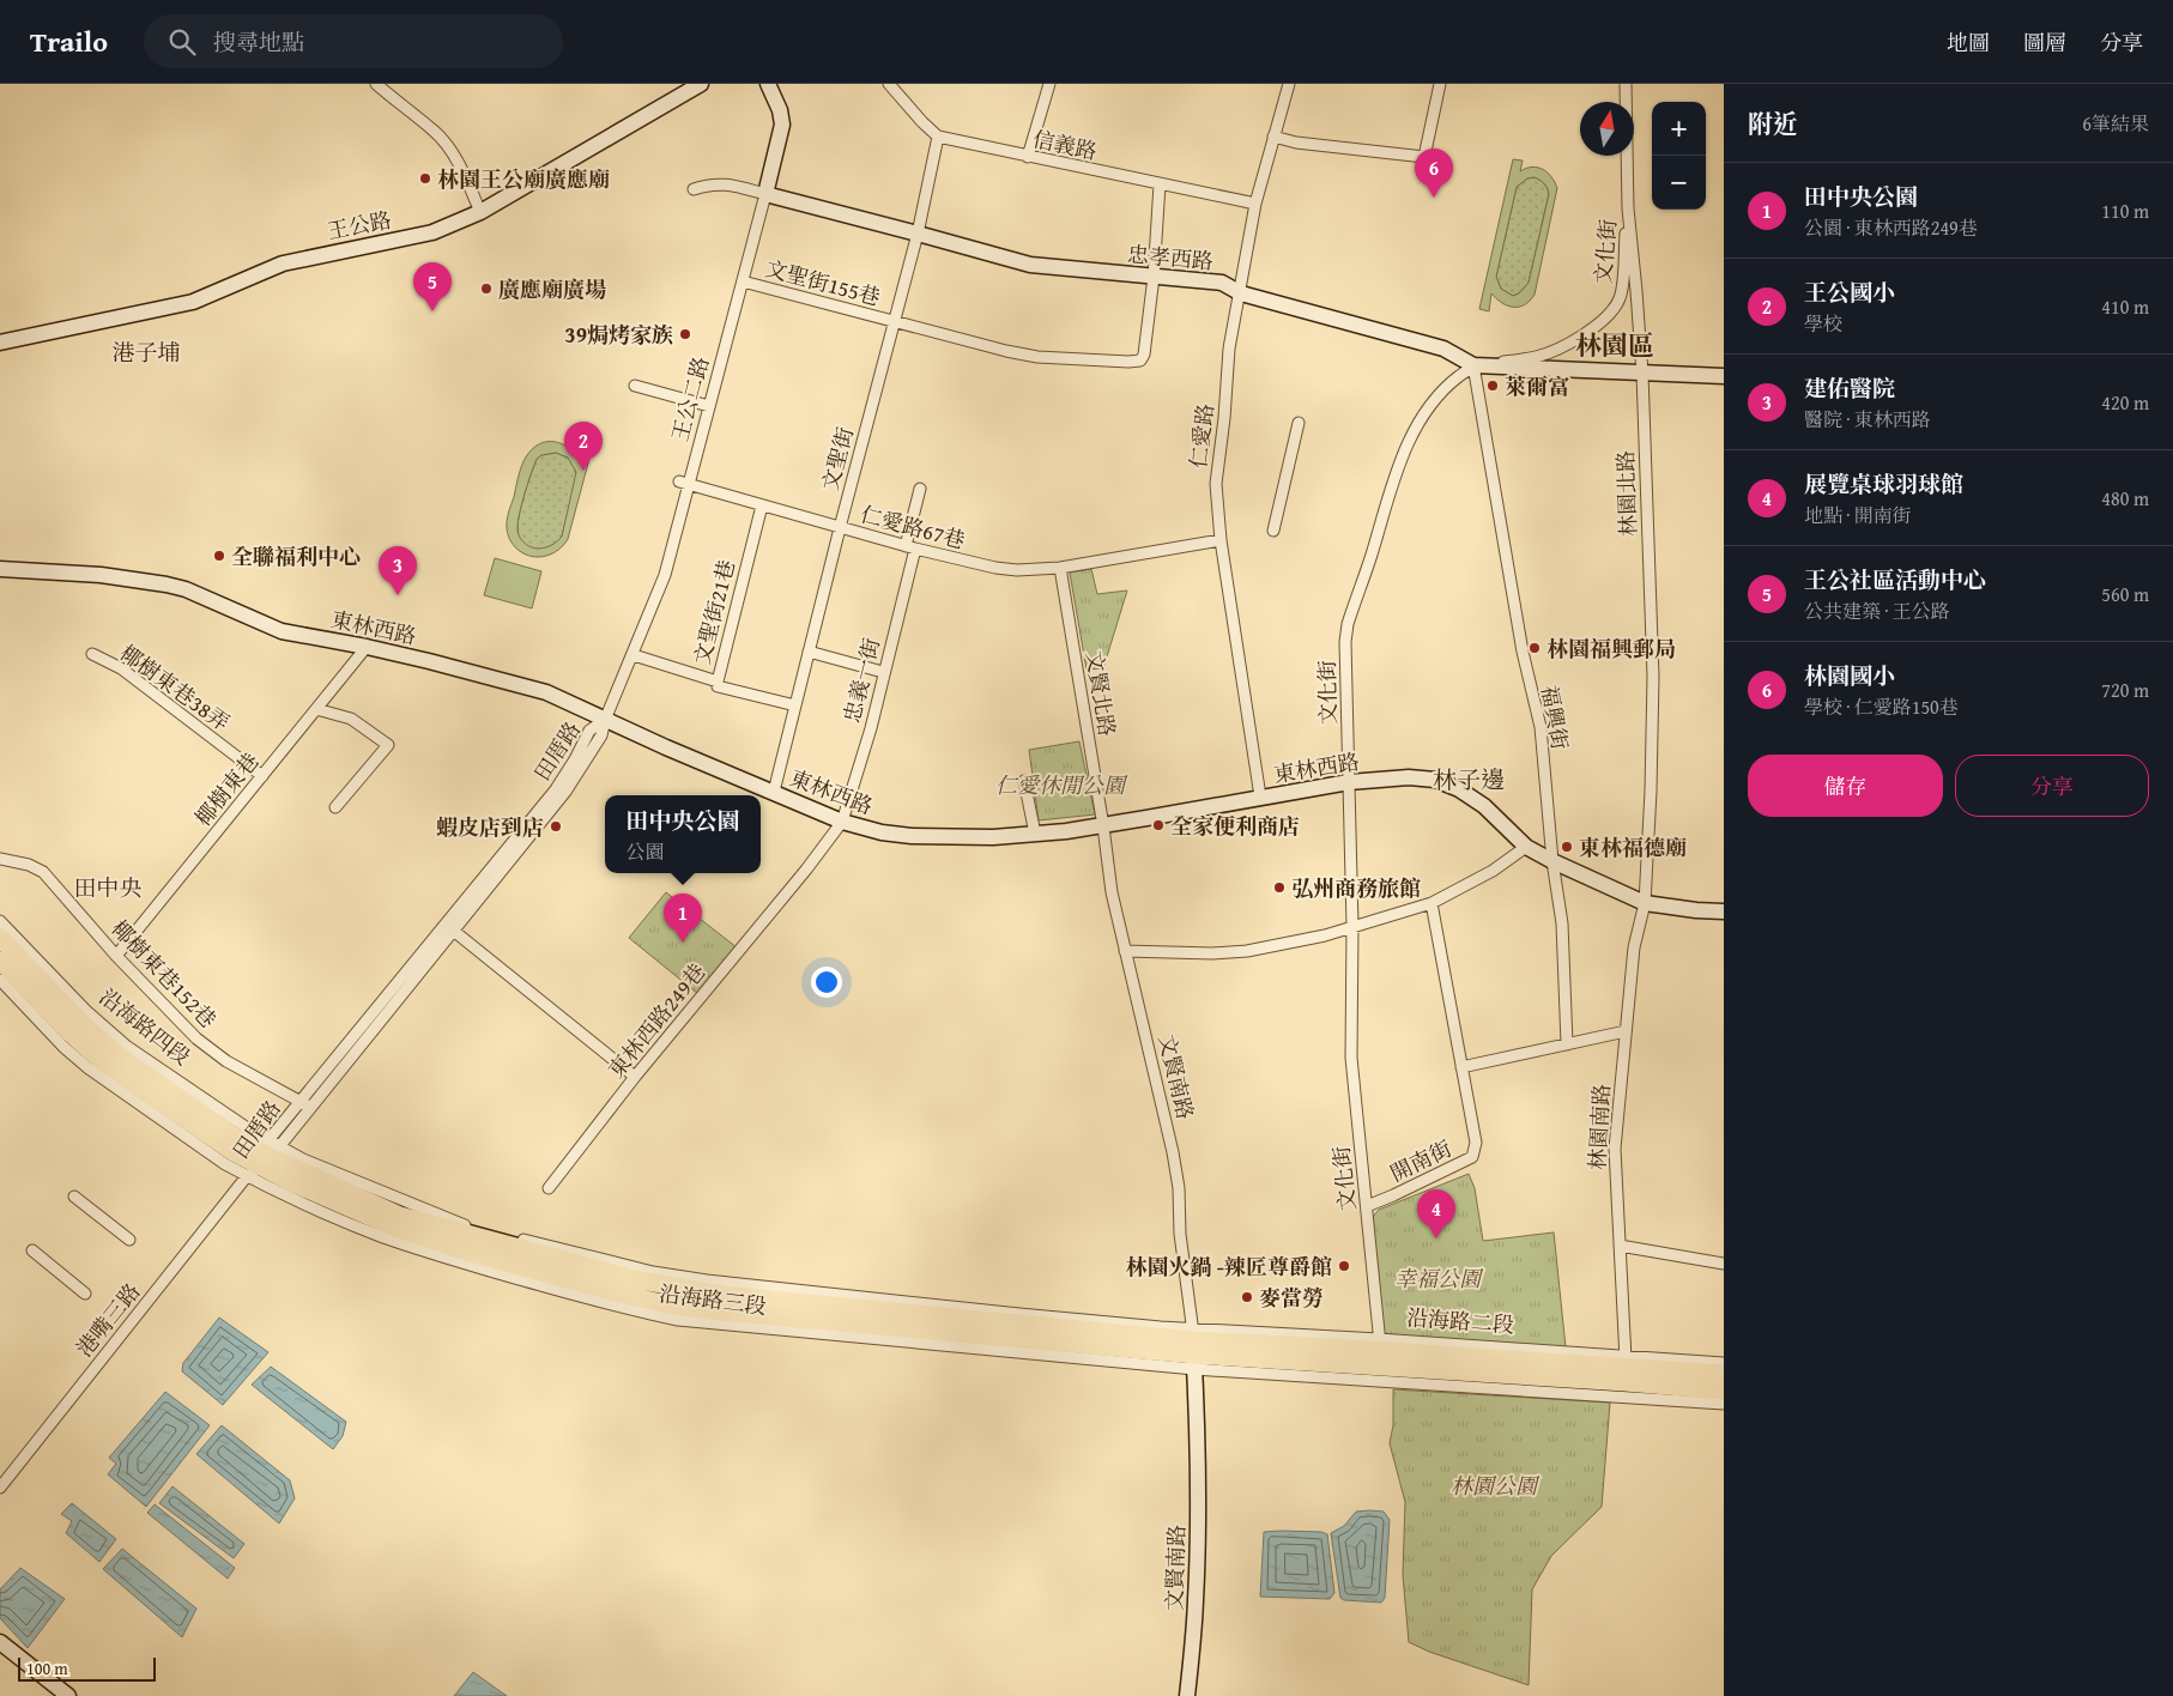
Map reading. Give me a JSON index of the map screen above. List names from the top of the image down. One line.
{"streets":{"main road":["沿海路四段","沿海路三段","沿海路二段"],"street":["信義路","王公路","文化街","忠孝西路","文聖街155巷","王公二路","仁愛路","文聖街","林園北路","仁愛路67巷","文聖街21巷","東林西路","忠義一街","椰樹東巷38弄","文賢北路","福興街","田厝路","椰樹東巷","椰樹東巷152巷","東林西路249巷","文賢南路","林園南路","開南街","港嘴三路"]},"crossings":[["信義路","仁愛路"],["信義路","文聖街"],["文化街","忠孝西路"],["文化街","林園北路"],["文化街","東林西路"],["文化街","福興街"],["文化街","開南街"],["文化街","沿海路二段"],["忠孝西路","文聖街155巷"],["忠孝西路","王公二路"],["忠孝西路","仁愛路"],["忠孝西路","文聖街"],["忠孝西路","林園北路"],["忠孝西路","福興街"],["文聖街155巷","王公二路"],["文聖街155巷","文聖街"],["王公二路","仁愛路67巷"],["王公二路","東林西路"],["王公二路","田厝路"],["仁愛路","仁愛路67巷"],["仁愛路","東林西路"],["文聖街","仁愛路67巷"],["文聖街","文聖街21巷"],["文聖街","東林西路"],["林園北路","東林西路"],["林園北路","林園南路"],["仁愛路67巷","文聖街21巷"],["仁愛路67巷","忠義一街"],["仁愛路67巷","文賢北路"],["東林西路","忠義一街"],["東林西路","文賢北路"],["東林西路","福興街"],["東林西路","田厝路"],["東林西路","椰樹東巷"],["東林西路","東林西路249巷"],["東林西路","文賢南路"],["東林西路","林園南路"],["忠義一街","東林西路249巷"],["椰樹東巷38弄","椰樹東巷"],["文賢北路","文賢南路"],["田厝路","椰樹東巷152巷"],["田厝路","沿海路四段"],["田厝路","沿海路三段"],["田厝路","港嘴三路"],["椰樹東巷","椰樹東巷152巷"],["沿海路四段","沿海路三段"],["沿海路四段","港嘴三路"],["文賢南路","沿海路三段"],["文賢南路","沿海路二段"],["林園南路","沿海路二段"],["沿海路三段","港嘴三路"],["沿海路三段","沿海路二段"]],"districts":["林園區","港子埔","林子邊","田中央"],"parks":["仁愛休閒公園","幸福公園","林園公園"],"places":["林園王公廟廣應廟","廣應廟廣場","39焗烤家族","萊爾富","全聯福利中心","林園福興郵局","全家便利商店","蝦皮店到店","東林福德廟","弘州商務旅館","林園火鍋 -辣匠尊爵館","麥當勞"],"scale_bar":"100 m","north":"top","page":{"header":"Trailo","search":"搜尋地點","nav":["地圖","圖層","分享"],"heading":["附近","6筆結果"],"map_buttons":["+","−"],"pins":["6","5","2","3","1","4"],"list":[{"mark":"1","name":"田中央公園","note":"公園 · 東林西路249巷","value":"110 m"},{"mark":"2","name":"王公國小","note":"學校","value":"410 m"},{"mark":"3","name":"建佑醫院","note":"醫院 · 東林西路","value":"420 m"},{"mark":"4","name":"展覽桌球羽球館","note":"地點 · 開南街","value":"480 m"},{"mark":"5","name":"王公社區活動中心","note":"公共建築 · 王公路","value":"560 m"},{"mark":"6","name":"林園國小","note":"學校 · 仁愛路150巷","value":"720 m"}],"buttons":["儲存","分享"],"popup":["田中央公園","公園"],"scale":"100 m"}}
